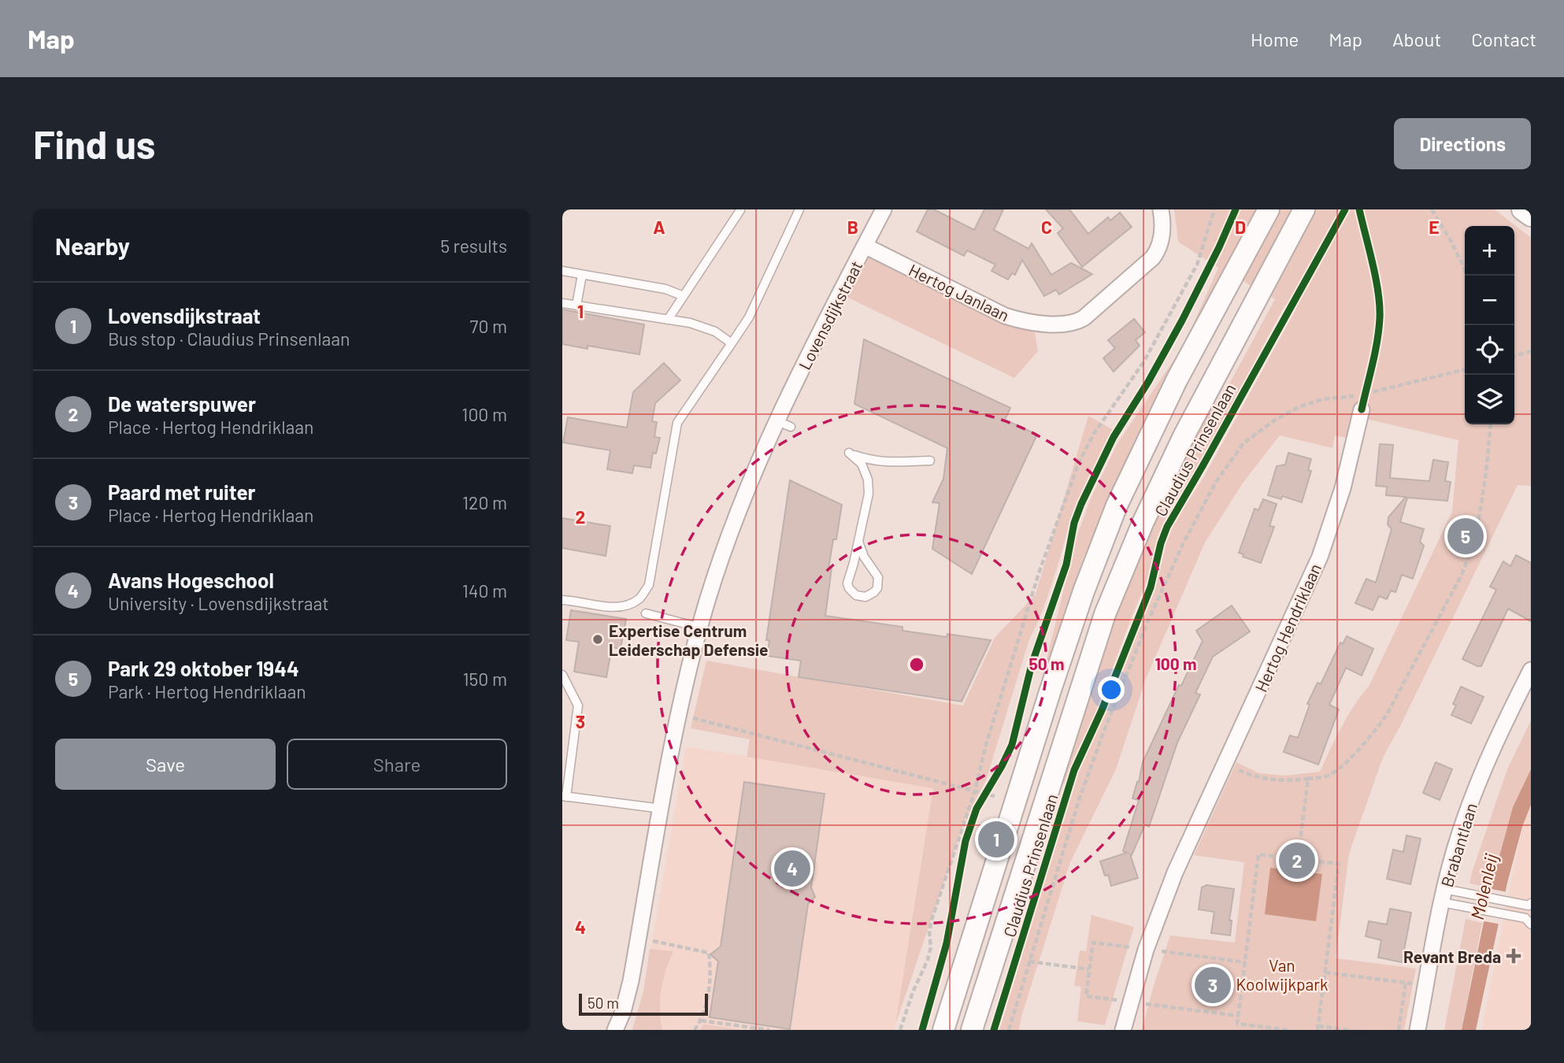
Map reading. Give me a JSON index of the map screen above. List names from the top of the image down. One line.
{"streets":{"main road":["Claudius Prinsenlaan"],"street":["Hertog Janlaan","Lovensdijkstraat","Hertog Hendriklaan","Brabantlaan"]},"crossings":[["Hertog Janlaan","Lovensdijkstraat"]],"water":["Molenleij"],"parks":["Van Koolwijkpark"],"places":{"other":["Expertise Centrum Leiderschap Defensie"],"health":["Revant Breda"]},"scale_bar":"50 m","page":{"header":"Map","nav":["Home","Map","About","Contact"],"buttons":["Directions",["Save","Share"]],"title":"Find us","heading":["Nearby","5 results"],"map_buttons":["+","−"],"list":[{"mark":"1","name":"Lovensdijkstraat","note":"Bus stop · Claudius Prinsenlaan","value":"70 m"},{"mark":"2","name":"De waterspuwer","note":"Place · Hertog Hendriklaan","value":"100 m"},{"mark":"3","name":"Paard met ruiter","note":"Place · Hertog Hendriklaan","value":"120 m"},{"mark":"4","name":"Avans Hogeschool","note":"University · Lovensdijkstraat","value":"140 m"},{"mark":"5","name":"Park 29 oktober 1944","note":"Park · Hertog Hendriklaan","value":"150 m"}],"pins":["5","1","2","4","3"],"scale":"50 m"},"grid":{"columns":["A","B","C","D","E"],"rows":["1","2","3","4"]},"rings":["50 m","100 m"]}
